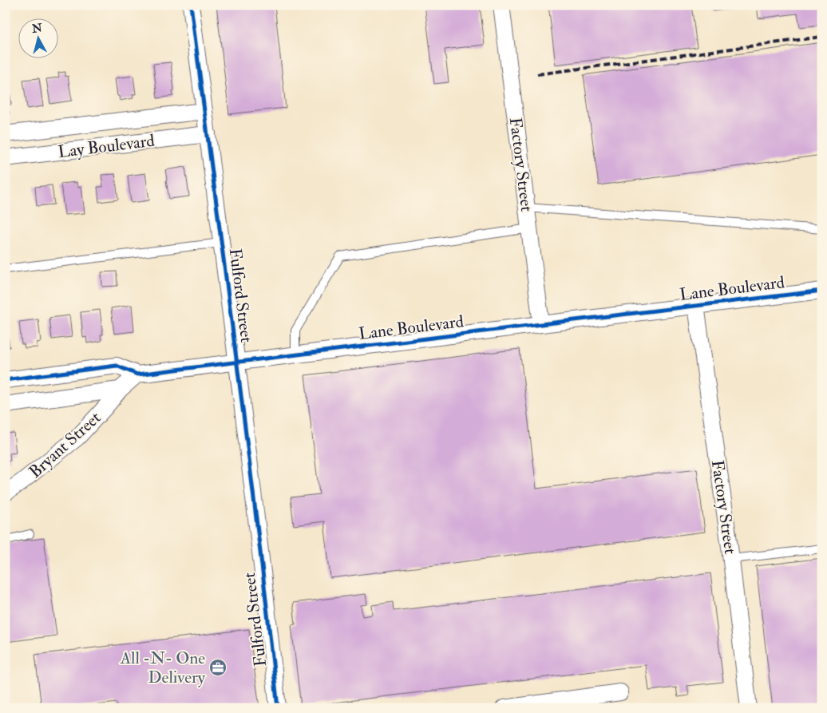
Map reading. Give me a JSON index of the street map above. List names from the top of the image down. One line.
{"streets":{"street":["Lay Boulevard","Factory Street","Lane Boulevard","Fulford Street","Bryant Street"]},"crossings":[["Lay Boulevard","Fulford Street"],["Factory Street","Lane Boulevard"],["Lane Boulevard","Fulford Street"],["Lane Boulevard","Bryant Street"]],"places":{"office":["All -N- One Delivery"]},"north":"top"}
